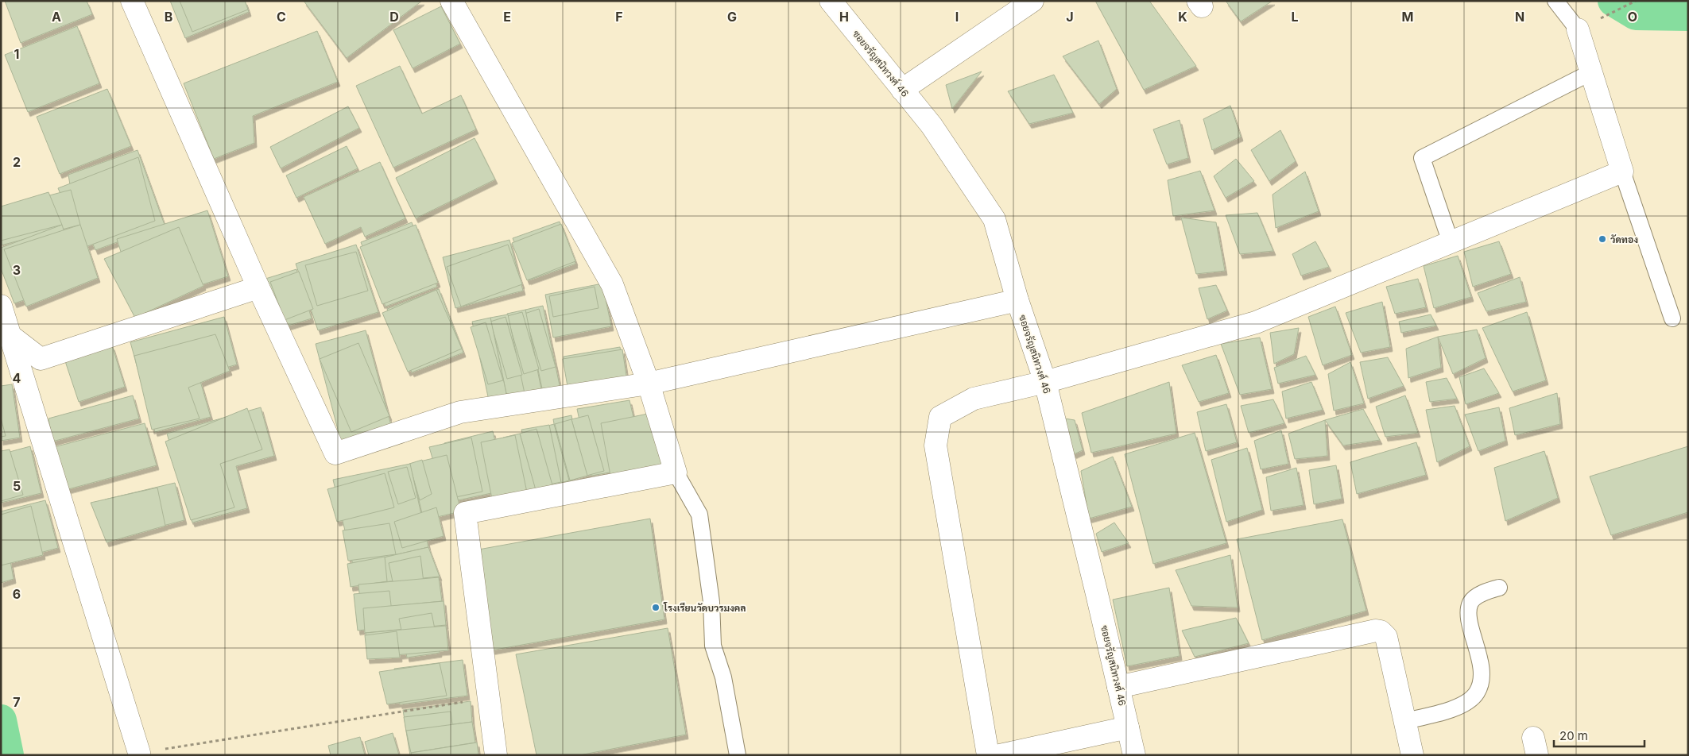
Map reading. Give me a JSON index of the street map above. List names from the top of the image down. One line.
{"streets":{"street":["ซอยจรัญสนิทวงศ์ 46"]},"places":["วัดทอง","โรงเรียนวัดบวรมงคล"],"scale_bar":"20 m","grid":{"columns":["A","B","C","D","E","F","G","H","I","J","K","L","M","N","O"],"rows":["1","2","3","4","5","6","7"]}}
